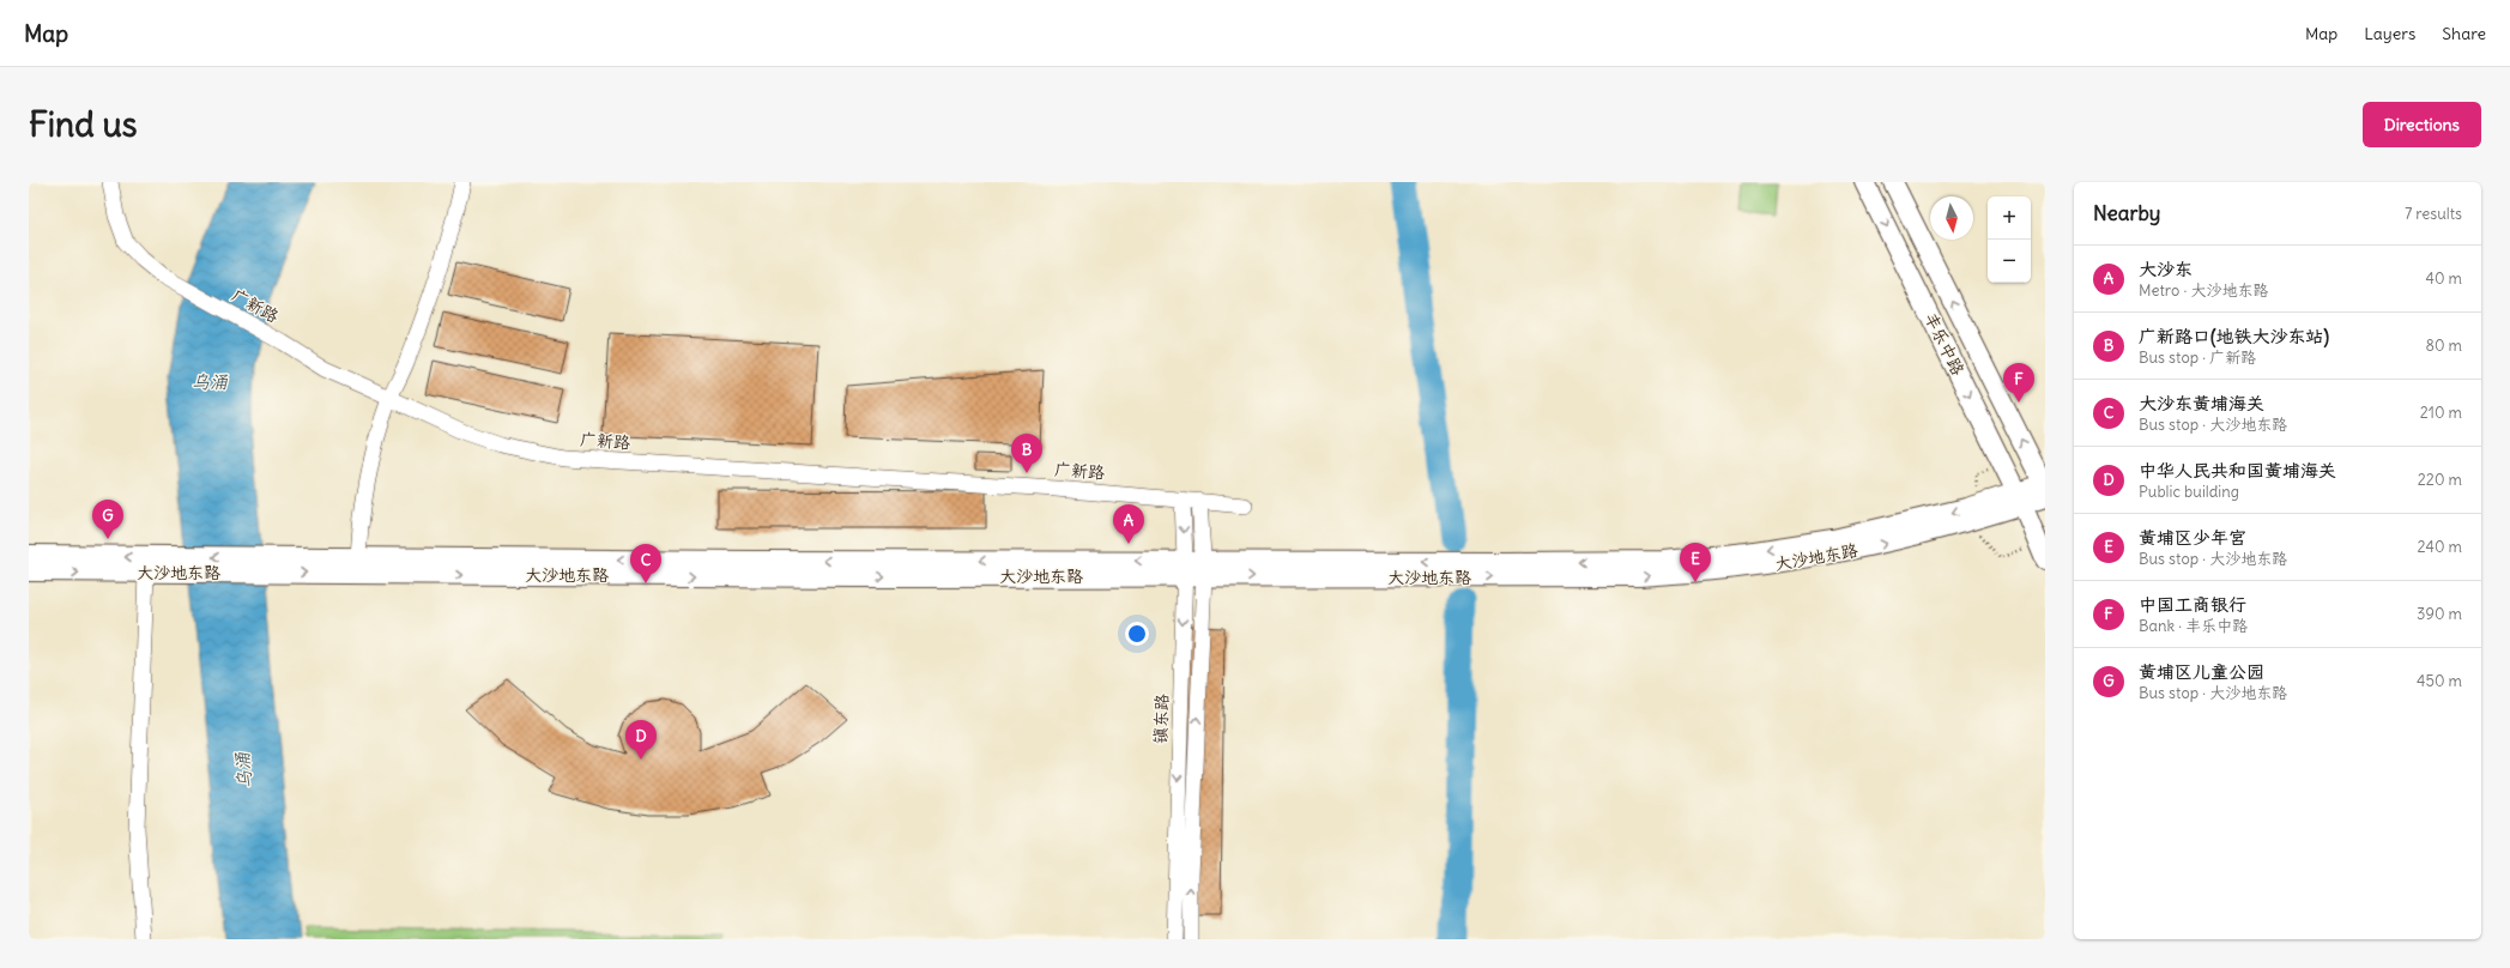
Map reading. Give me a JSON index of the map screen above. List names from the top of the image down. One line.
{"streets":{"main road":["丰乐中路","大沙地东路"],"street":["广新路","镇东路"]},"crossings":[["广新路","镇东路"],["丰乐中路","大沙地东路"],["大沙地东路","镇东路"]],"water":["乌涌"],"north":"bottom","page":{"header":"Map","nav":["Map","Layers","Share"],"buttons":"Directions","title":"Find us","heading":["Nearby","7 results"],"map_buttons":["+","−"],"list":[{"mark":"A","name":"大沙东","note":"Metro · 大沙地东路","value":"40 m"},{"mark":"B","name":"广新路口(地铁大沙东站)","note":"Bus stop · 广新路","value":"80 m"},{"mark":"C","name":"大沙东黄埔海关","note":"Bus stop · 大沙地东路","value":"210 m"},{"mark":"D","name":"中华人民共和国黄埔海关","note":"Public building","value":"220 m"},{"mark":"E","name":"黄埔区少年宫","note":"Bus stop · 大沙地东路","value":"240 m"},{"mark":"F","name":"中国工商银行","note":"Bank · 丰乐中路","value":"390 m"},{"mark":"G","name":"黄埔区儿童公园","note":"Bus stop · 大沙地东路","value":"450 m"}],"pins":["F","B","G","A","E","C","D"]}}
